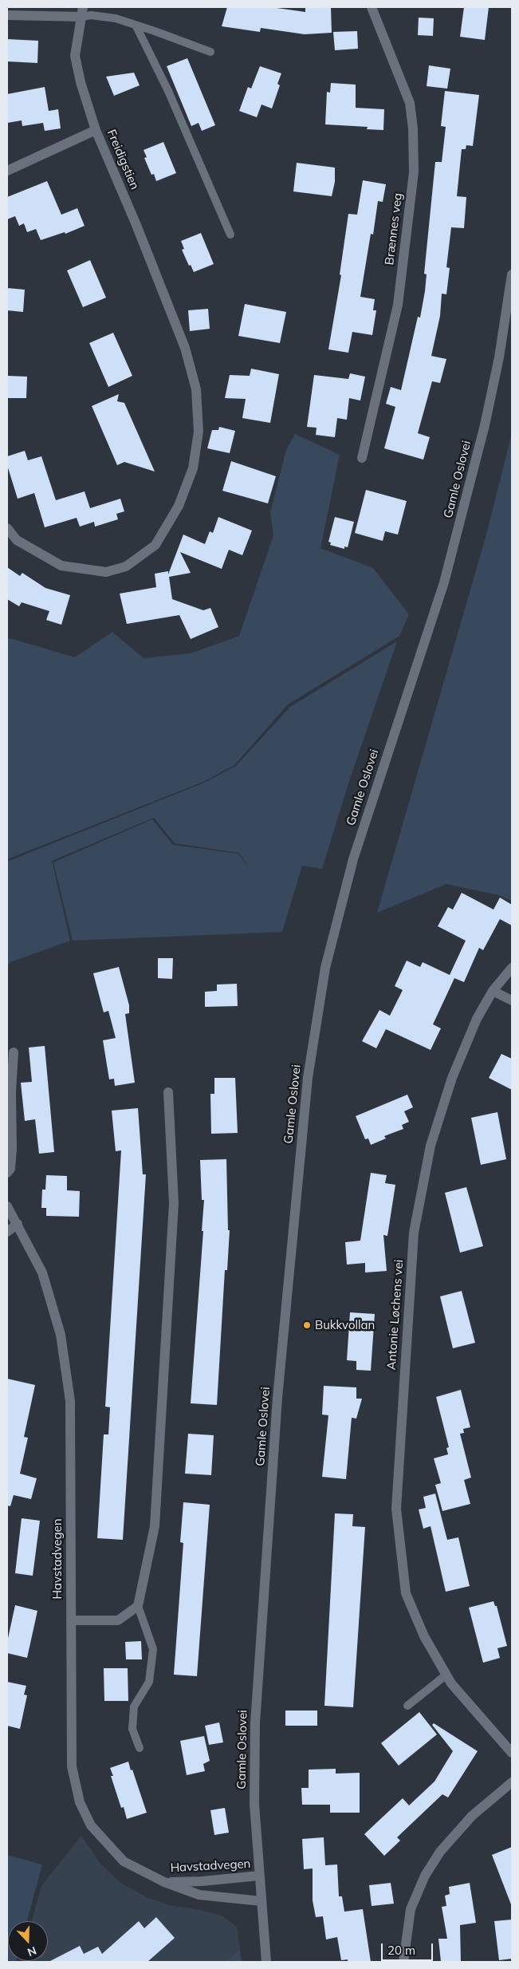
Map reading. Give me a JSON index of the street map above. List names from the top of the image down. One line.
{"streets":{"street":["Freidigstien","Brænnes veg","Gamle Oslovei","Antonie Løchens vei","Havstadvegen"]},"crossings":[["Gamle Oslovei","Havstadvegen"]],"places":["Bukkvollan"],"scale_bar":"20 m","north":"bottom"}
